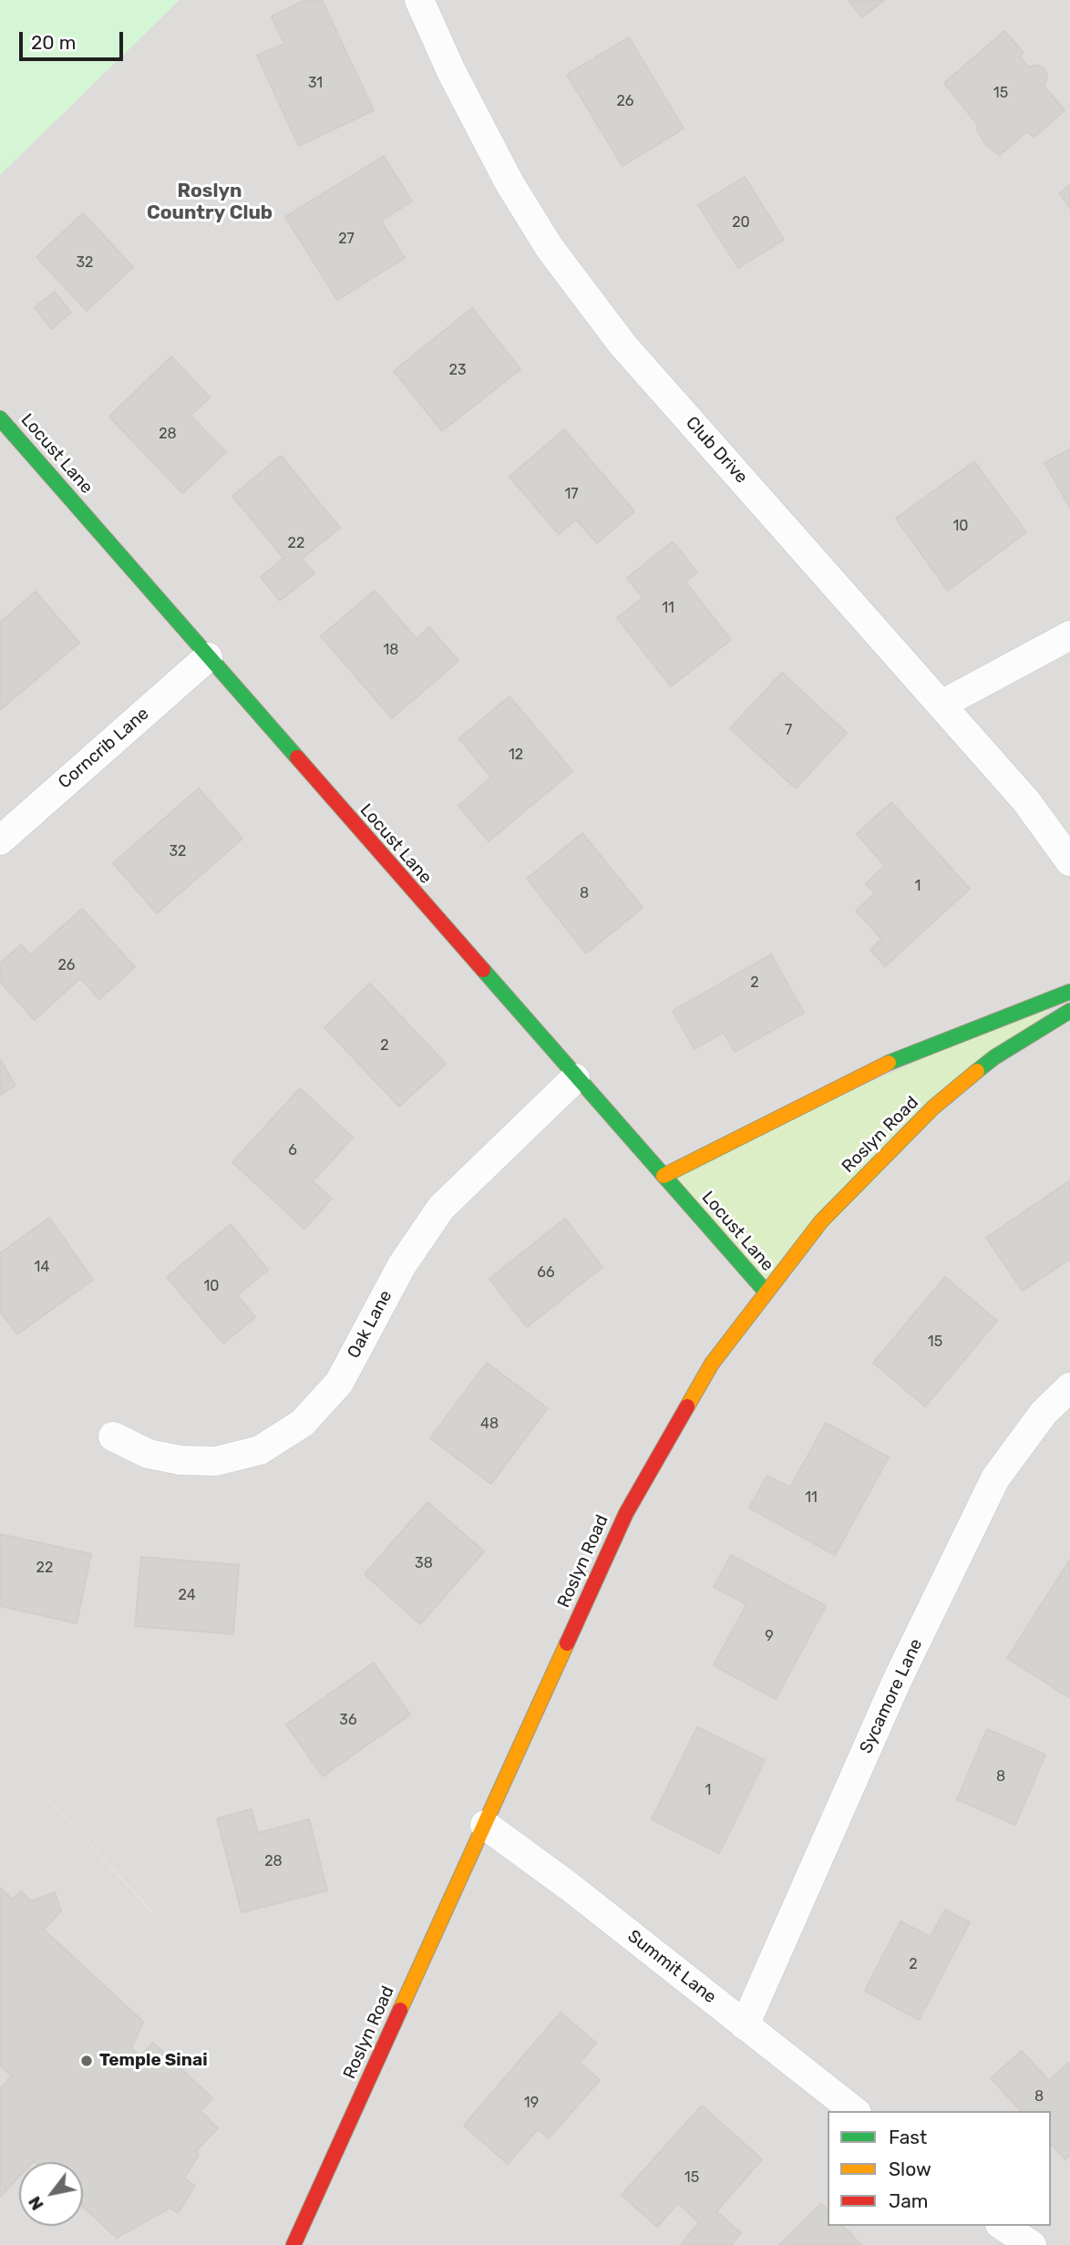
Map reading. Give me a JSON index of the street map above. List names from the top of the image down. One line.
{"streets":{"main road":["Locust Lane","Roslyn Road"],"street":["Club Drive","Corncrib Lane","Oak Lane","Sycamore Lane","Summit Lane"]},"crossings":[["Locust Lane","Corncrib Lane"],["Locust Lane","Roslyn Road"],["Locust Lane","Oak Lane"],["Roslyn Road","Summit Lane"],["Sycamore Lane","Summit Lane"]],"districts":["Roslyn Country Club"],"places":["Temple Sinai"],"house_numbers":["31","15","26","20","27","32","23","28","17","10","22","11","18","7","12","32","1","8","26","2","2","6","14","66","10","15","48","11","38","22","24","9","36","8","1","28","2","8","19","15"],"legend":["Fast","Slow","Jam"],"scale_bar":"20 m","north":"bottom left"}
